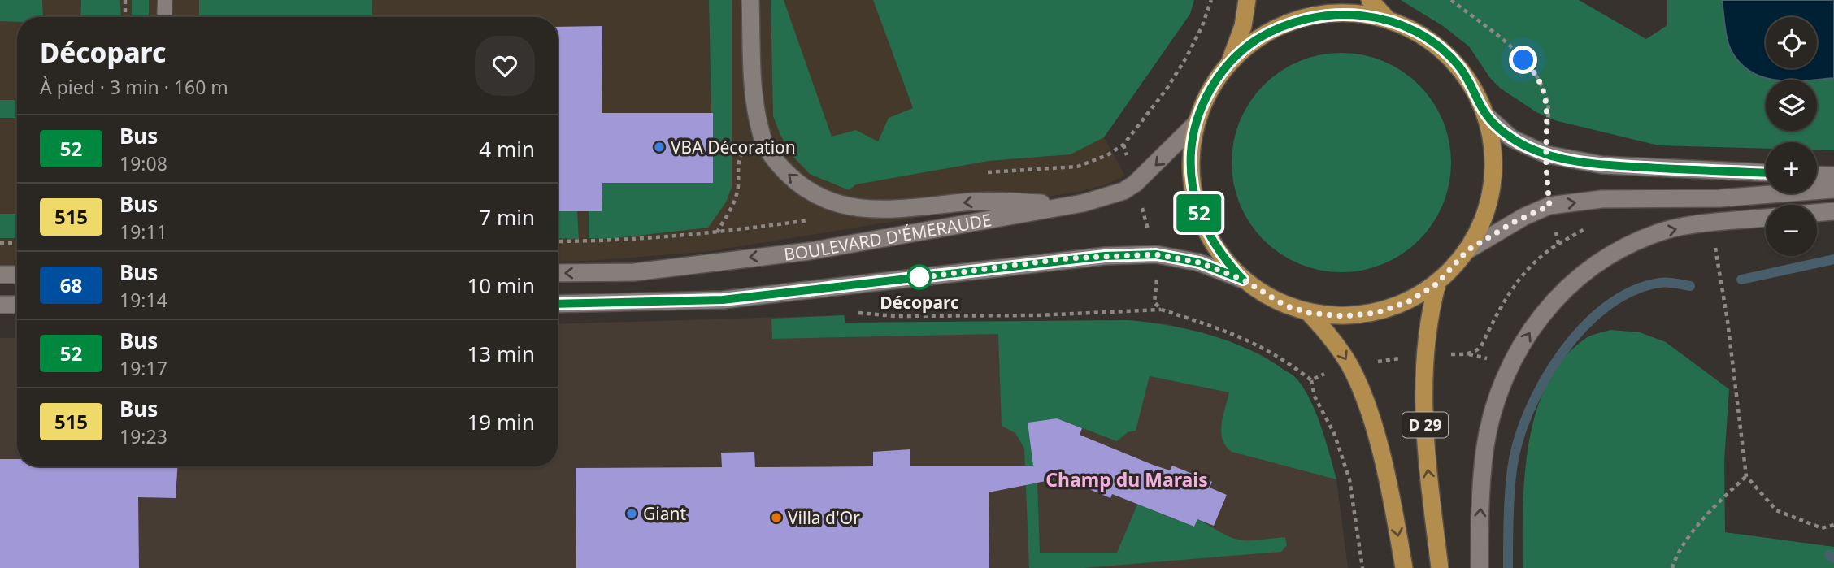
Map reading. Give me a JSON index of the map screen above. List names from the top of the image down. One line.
{"streets":{"main road":["BOULEVARD D'ÉMERAUDE","D 29"]},"districts":["Champ du Marais"],"places":["VBA Décoration","Décoparc","Giant","Villa d'Or"],"lines":["bus line 52"],"page":{"on_map":"52","map_buttons":["+","−"],"heading":["Décoparc","À pied · 3 min · 160 m"],"list":[{"mark":"52","name":"Bus","note":"19:08","value":"4 min"},{"mark":"515","name":"Bus","note":"19:11","value":"7 min"},{"mark":"68","name":"Bus","note":"19:14","value":"10 min"},{"mark":"52","name":"Bus","note":"19:17","value":"13 min"},{"mark":"515","name":"Bus","note":"19:23","value":"19 min"}]}}
